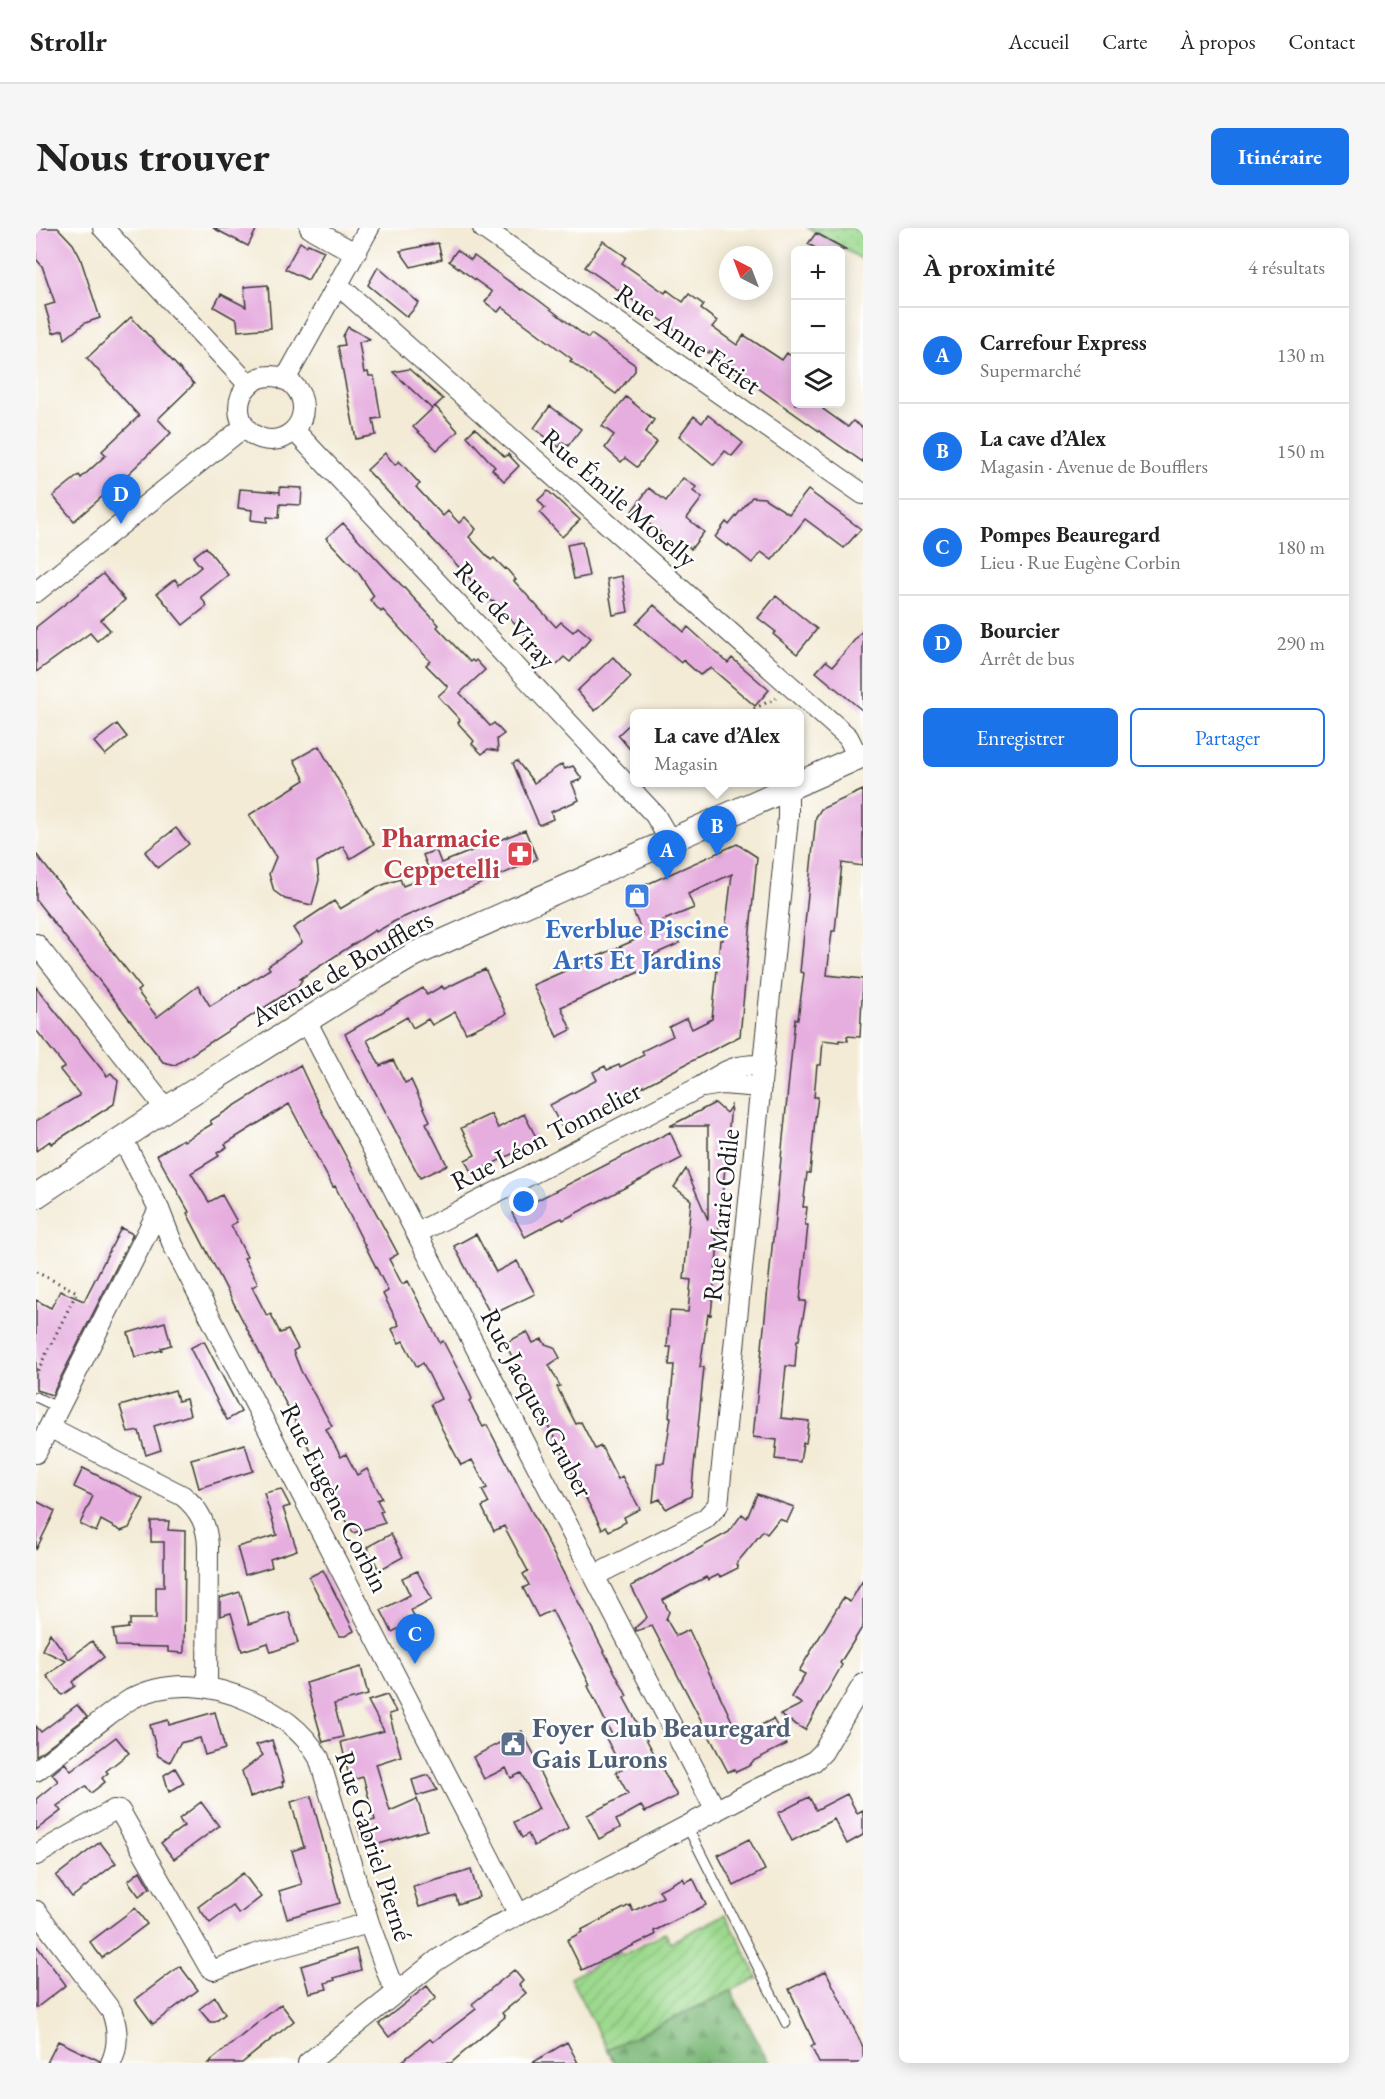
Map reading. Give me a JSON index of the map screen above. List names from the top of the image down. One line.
{"streets":{"street":["Rue Anne Fériet","Rue Émile Moselly","Rue de Viray","Avenue de Boufflers","Rue Léon Tonnelier","Rue Marie Odile","Rue Jacques Gruber","Rue Eugène Corbin","Rue Gabriel Pierné"]},"crossings":[["Rue Émile Moselly","Avenue de Boufflers"],["Rue de Viray","Avenue de Boufflers"],["Avenue de Boufflers","Rue Marie Odile"],["Avenue de Boufflers","Rue Jacques Gruber"],["Avenue de Boufflers","Rue Eugène Corbin"],["Rue Léon Tonnelier","Rue Marie Odile"],["Rue Léon Tonnelier","Rue Jacques Gruber"],["Rue Marie Odile","Rue Jacques Gruber"]],"places":{"pharmacy":["Pharmacie Ceppetelli"],"shop":["Everblue Piscine Arts Et Jardins"],"public building":["Foyer Club Beauregard Gais Lurons"]},"north":"top left","page":{"header":"Strollr","nav":["Accueil","Carte","À propos","Contact"],"buttons":["Itinéraire",["Enregistrer","Partager"]],"title":"Nous trouver","heading":["À proximité","4 résultats"],"map_buttons":["+","−"],"list":[{"mark":"A","name":"Carrefour Express","note":"Supermarché","value":"130 m"},{"mark":"B","name":"La cave d’Alex","note":"Magasin · Avenue de Boufflers","value":"150 m"},{"mark":"C","name":"Pompes Beauregard","note":"Lieu · Rue Eugène Corbin","value":"180 m"},{"mark":"D","name":"Bourcier","note":"Arrêt de bus","value":"290 m"}],"pins":["D","B","A","C"],"popup":["La cave d’Alex","Magasin"]}}
